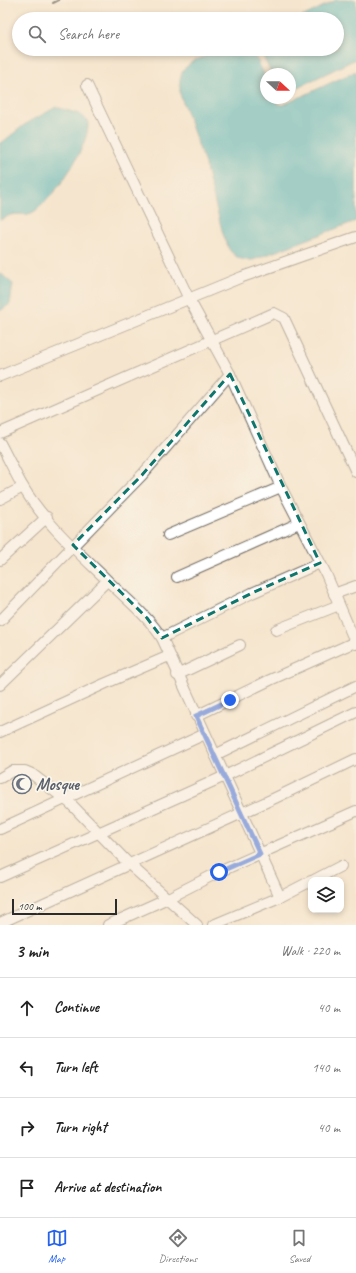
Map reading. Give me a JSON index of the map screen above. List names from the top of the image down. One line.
{"places":{"mosque":["Mosque"]},"scale_bar":"100 m","north":"right","page":{"search":"Search here","scale":"100 m","heading":["3 min","Walk · 220 m"],"list":[["Continue","40 m"],["Turn left","140 m"],["Turn right","40 m"],"Arrive at destination"],"nav":["Map","Directions","Saved"]}}
